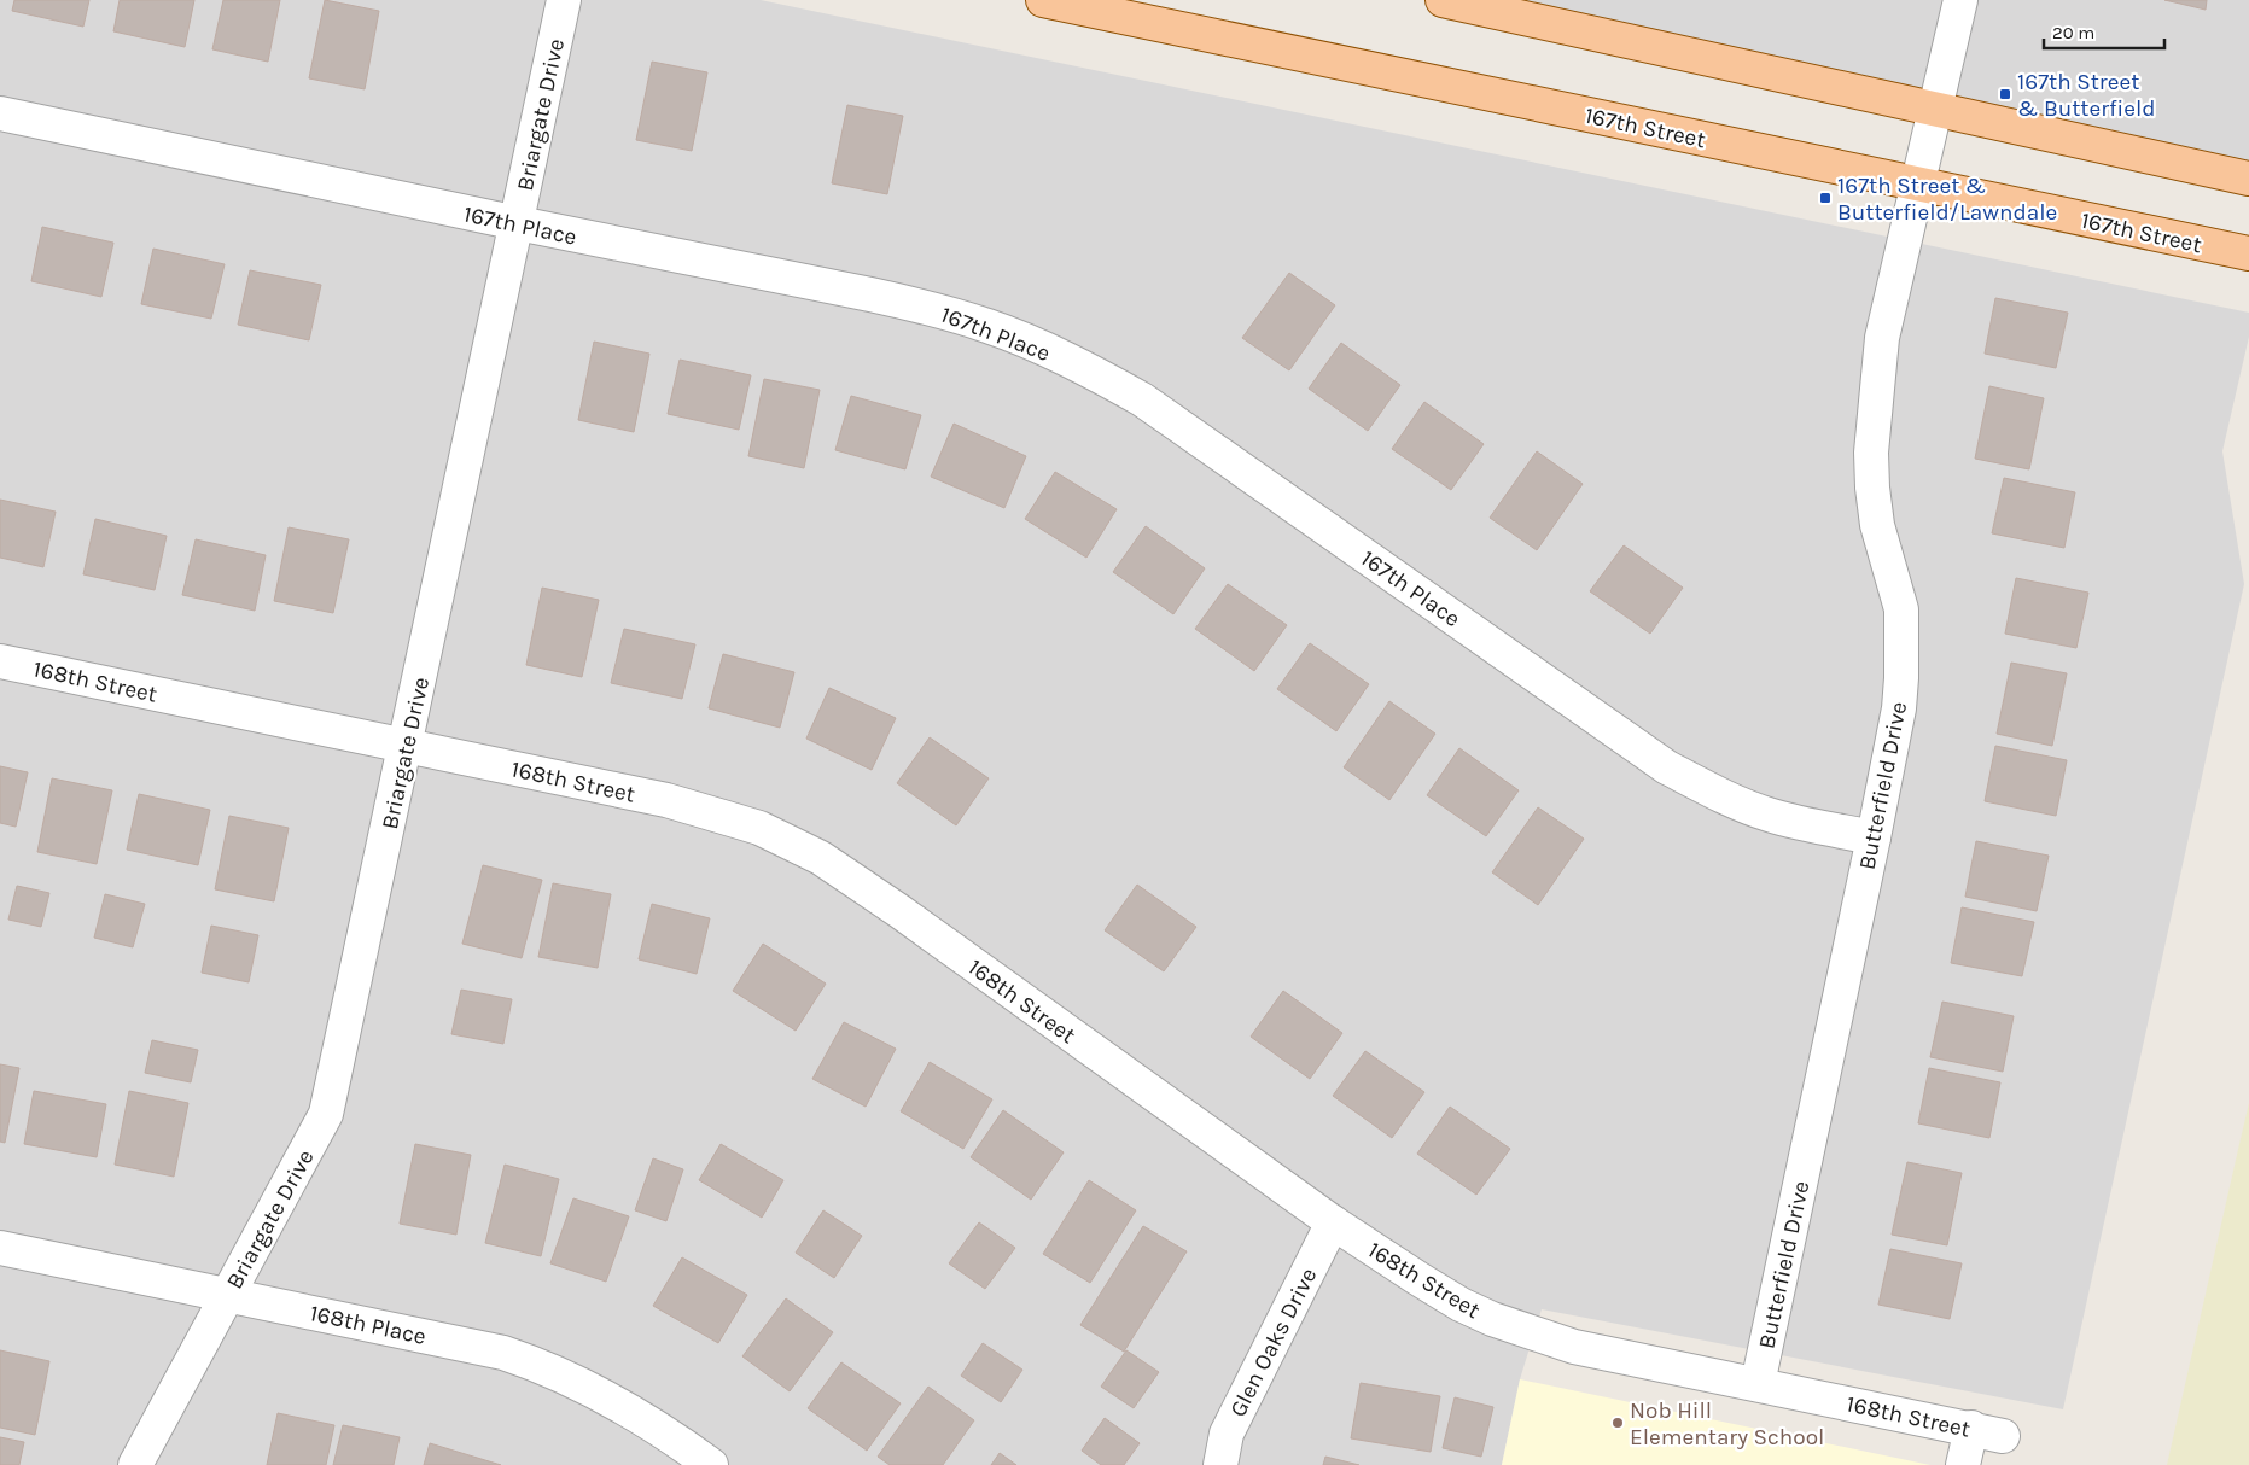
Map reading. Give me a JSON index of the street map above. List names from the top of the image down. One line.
{"streets":{"main road":["167th Street"],"street":["Briargate Drive","167th Place","168th Street","Butterfield Drive","168th Place","Glen Oaks Drive"]},"crossings":[["Briargate Drive","167th Place"],["Briargate Drive","168th Street"],["Briargate Drive","168th Place"],["167th Street","Butterfield Drive"],["167th Place","Butterfield Drive"],["168th Street","Butterfield Drive"],["168th Street","Glen Oaks Drive"]],"places":{"transit":["167th Street & Butterfield","167th Street & Butterfield/Lawndale"],"other":["Nob Hill Elementary School"]},"scale_bar":"20 m"}
